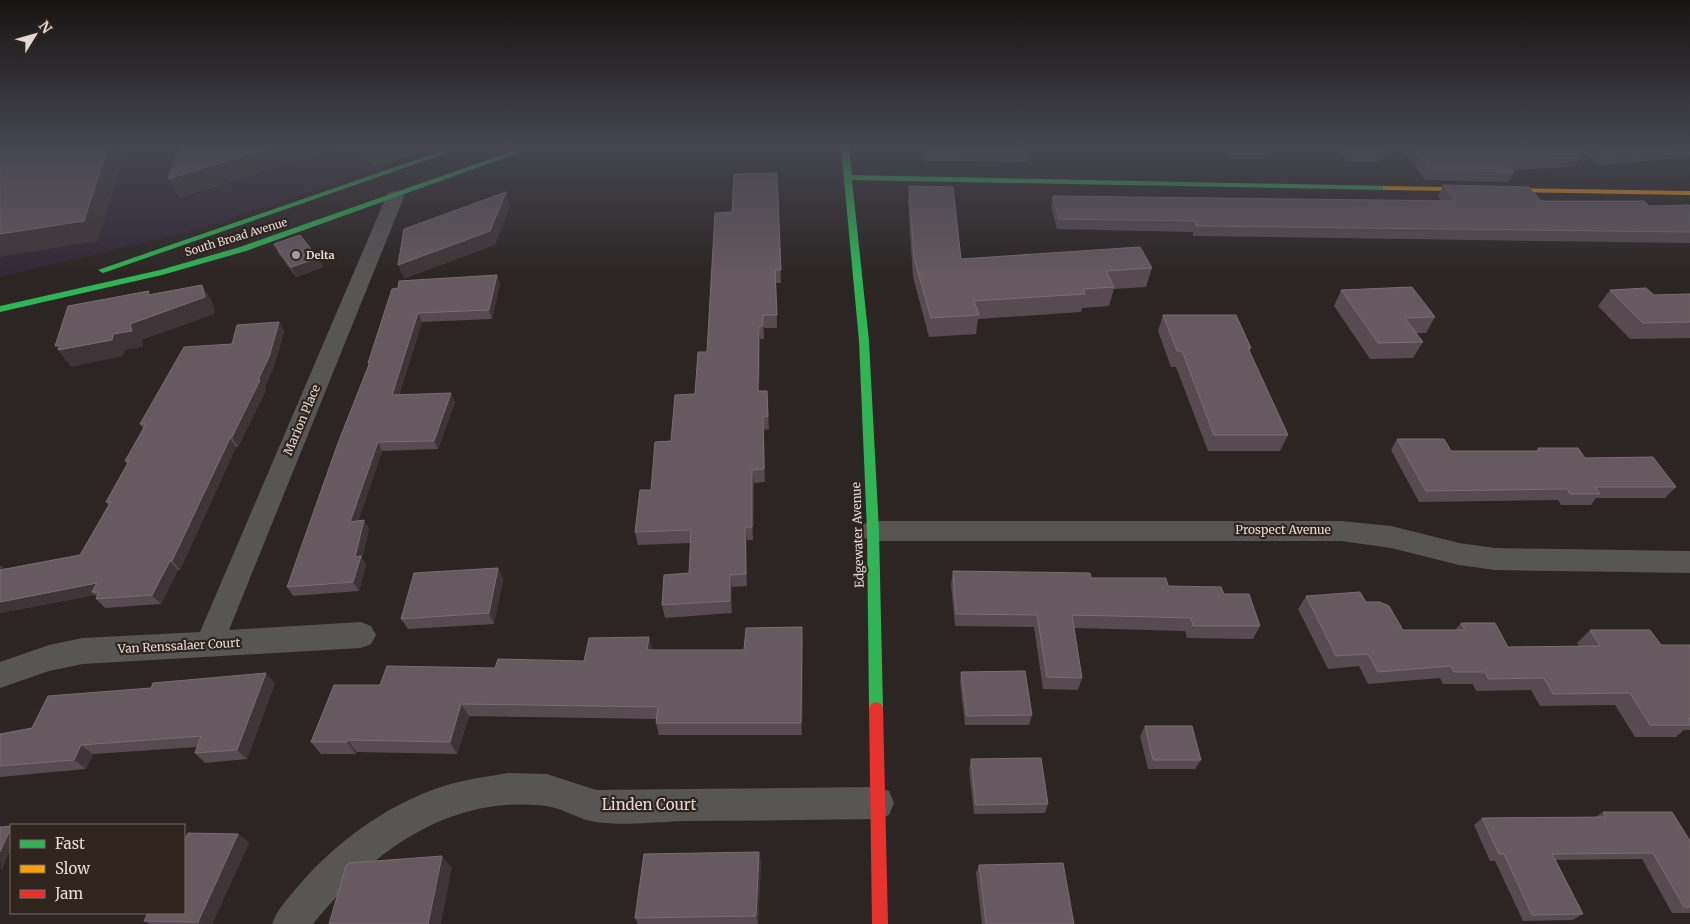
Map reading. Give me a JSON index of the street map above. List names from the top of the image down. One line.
{"streets":{"street":["South Broad Avenue","Marion Place","Prospect Avenue","Edgewater Avenue","Van Renssalaer Court","Linden Court"]},"crossings":[["South Broad Avenue","Marion Place"],["Marion Place","Van Renssalaer Court"],["Prospect Avenue","Edgewater Avenue"],["Edgewater Avenue","Linden Court"]],"places":["Delta"],"legend":["Fast","Slow","Jam"],"north":"top right"}
